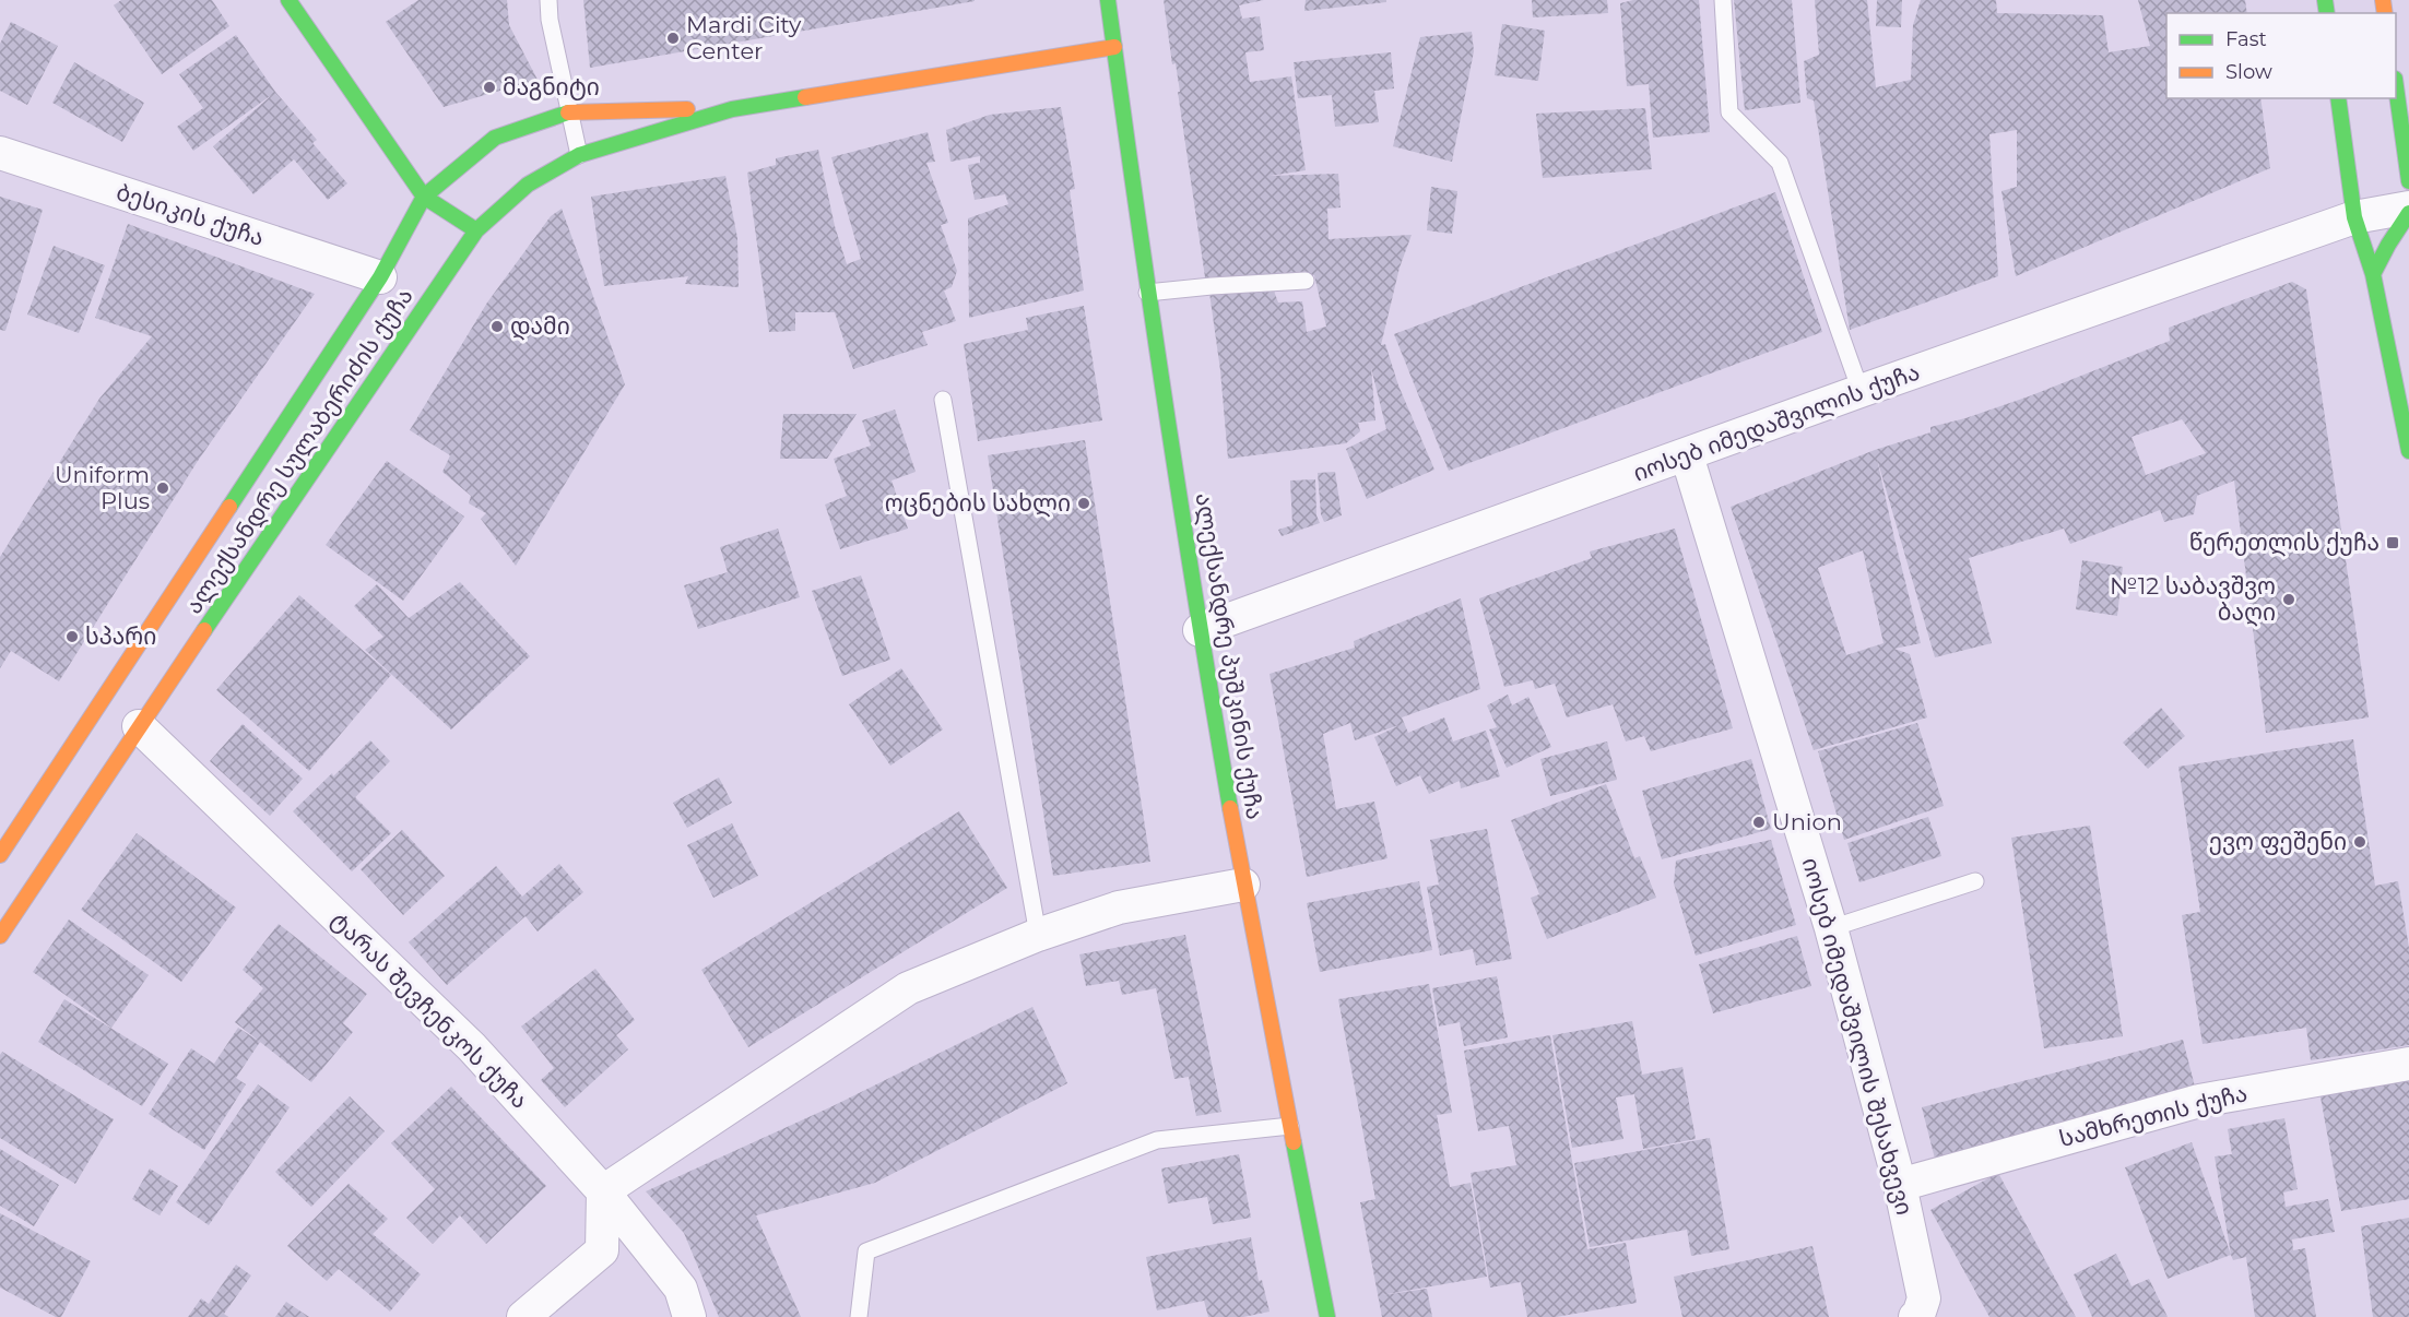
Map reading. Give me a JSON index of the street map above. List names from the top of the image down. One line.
{"streets":{"street":["ბესიკის ქუჩა","იოსებ იმედაშვილის ქუჩა","ალექსანდრე სულაბერიძის ქუჩა","ალექსანდრე პუშკინის ქუჩა","ტარას შევჩენკოს ქუჩა","იოსებ იმედაშვილის შესახვევი","სამხრეთის ქუჩა"]},"crossings":[["ბესიკის ქუჩა","ალექსანდრე სულაბერიძის ქუჩა"],["იოსებ იმედაშვილის ქუჩა","ალექსანდრე პუშკინის ქუჩა"],["იოსებ იმედაშვილის ქუჩა","იოსებ იმედაშვილის შესახვევი"],["ალექსანდრე სულაბერიძის ქუჩა","ალექსანდრე პუშკინის ქუჩა"],["ალექსანდრე სულაბერიძის ქუჩა","ტარას შევჩენკოს ქუჩა"],["იოსებ იმედაშვილის შესახვევი","სამხრეთის ქუჩა"]],"places":{"other":["Mardi City Center","მაგნიტი","დამი","Uniform Plus","ოცნების სახლი","№12 საბავშვო ბაღი","სპარი","Union","ევო ფეშენი"],"transit":["წერეთლის ქუჩა"]},"legend":["Fast","Slow"]}
